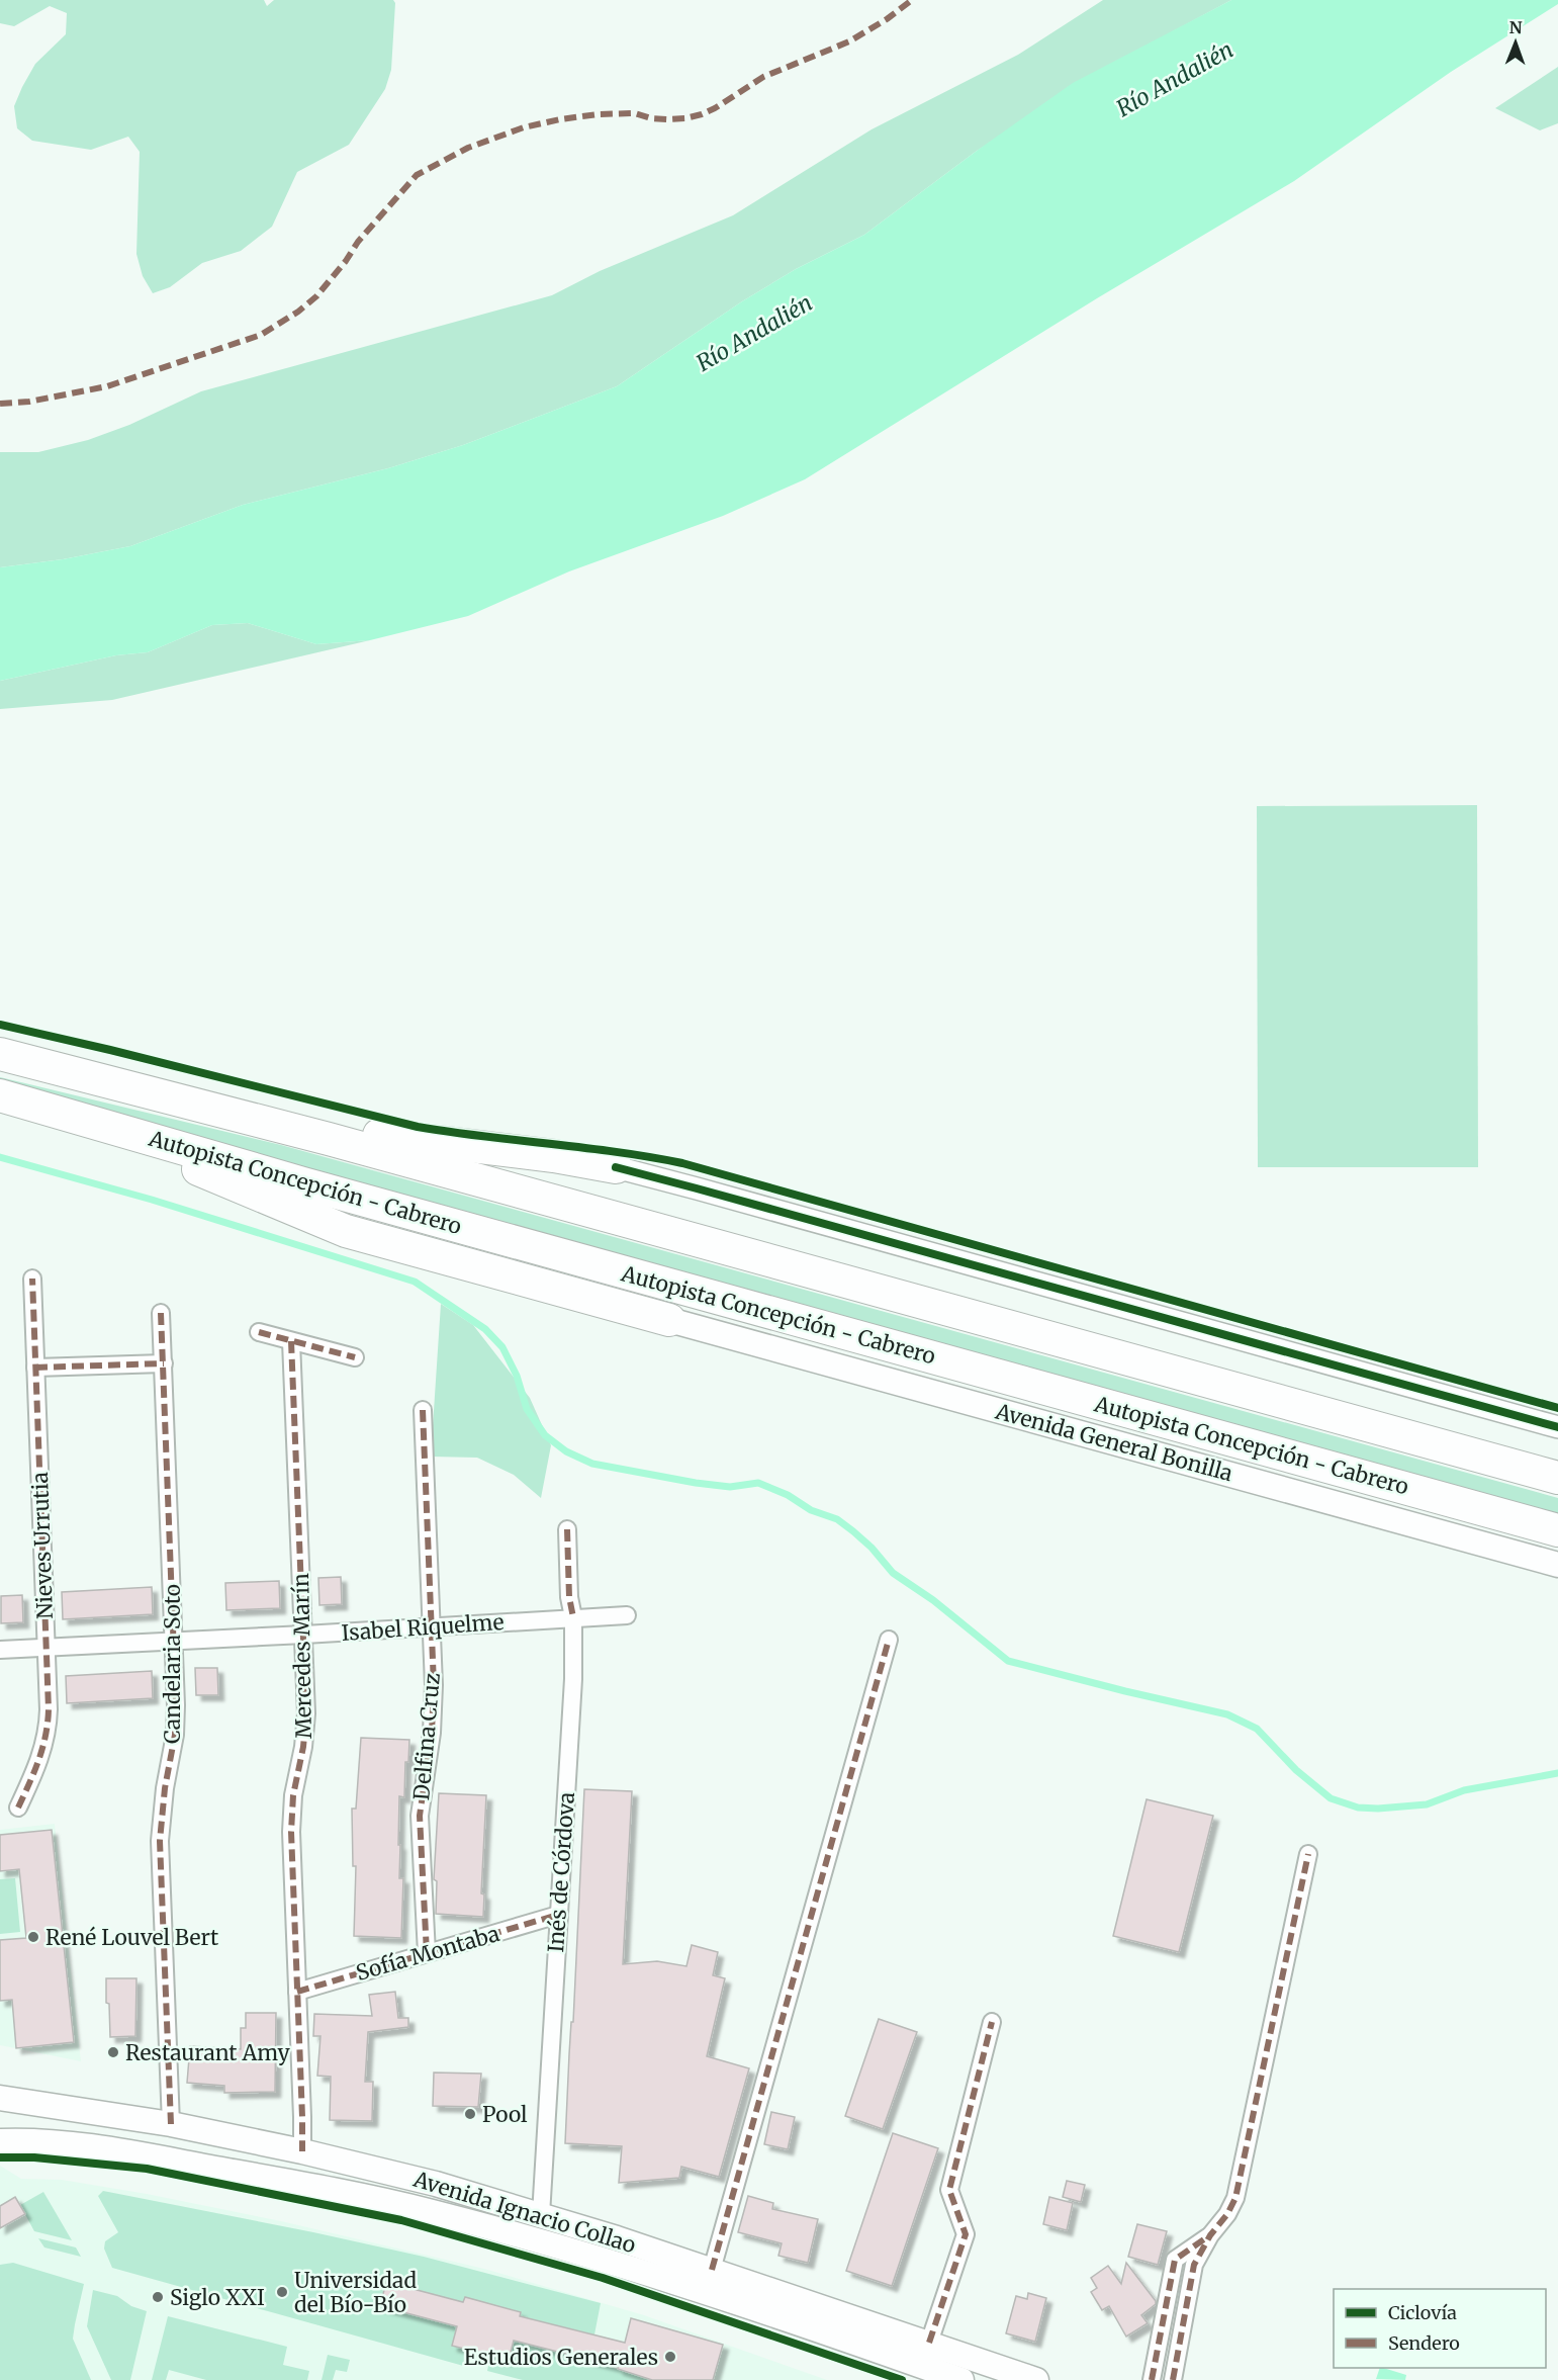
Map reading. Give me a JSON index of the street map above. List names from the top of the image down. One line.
{"streets":{"highway":["Autopista Concepción - Cabrero"],"main road":["Avenida General Bonilla","Avenida Ignacio Collao"],"street":["Nieves Urrutia","Isabel Riquelme","Mercedes Marín","Candelaria Soto","Delfina Cruz","Inés de Córdova","Sofía Montaba"]},"crossings":[["Nieves Urrutia","Isabel Riquelme"],["Isabel Riquelme","Mercedes Marín"],["Isabel Riquelme","Candelaria Soto"],["Isabel Riquelme","Delfina Cruz"],["Isabel Riquelme","Inés de Córdova"],["Mercedes Marín","Sofía Montaba"],["Mercedes Marín","Avenida Ignacio Collao"],["Candelaria Soto","Avenida Ignacio Collao"],["Delfina Cruz","Sofía Montaba"],["Inés de Córdova","Sofía Montaba"],["Inés de Córdova","Avenida Ignacio Collao"]],"water":["Río Andalién"],"places":["René Louvel Bert","Restaurant Amy","Pool","Universidad del Bío-Bío","Siglo XXI","Estudios Generales"],"legend":["Ciclovía","Sendero"],"north":"top"}
